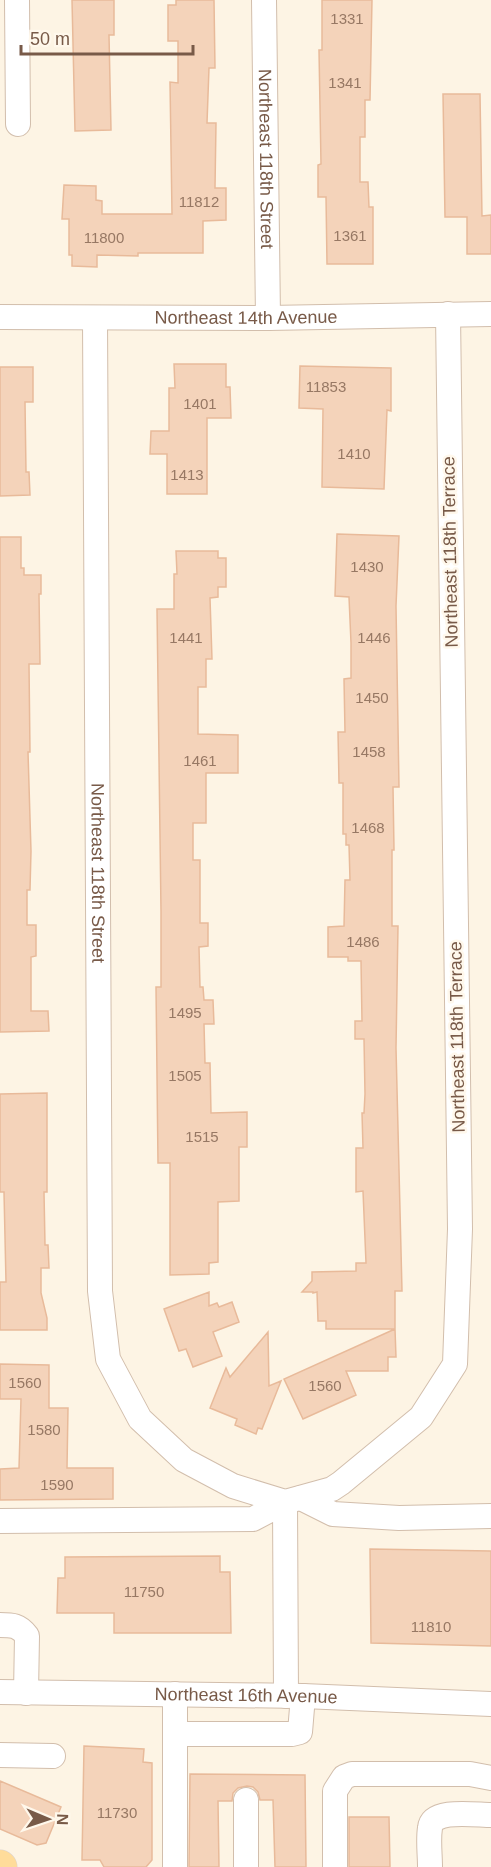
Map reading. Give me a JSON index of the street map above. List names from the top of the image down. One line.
{"streets":{"street":["Northeast 118th Street","Northeast 14th Avenue","Northeast 118th Terrace","Northeast 16th Avenue"]},"crossings":[["Northeast 118th Street","Northeast 14th Avenue"],["Northeast 118th Street","Northeast 118th Terrace"],["Northeast 14th Avenue","Northeast 118th Terrace"]],"house_numbers":["1331","1341","11812","1361","11800","11853","1401","1410","1413","1430","1441","1446","1450","1458","1461","1468","1486","1495","1505","1515","1560","1560","1580","1590","11750","11810","11730"],"scale_bar":"50 m","north":"right"}
